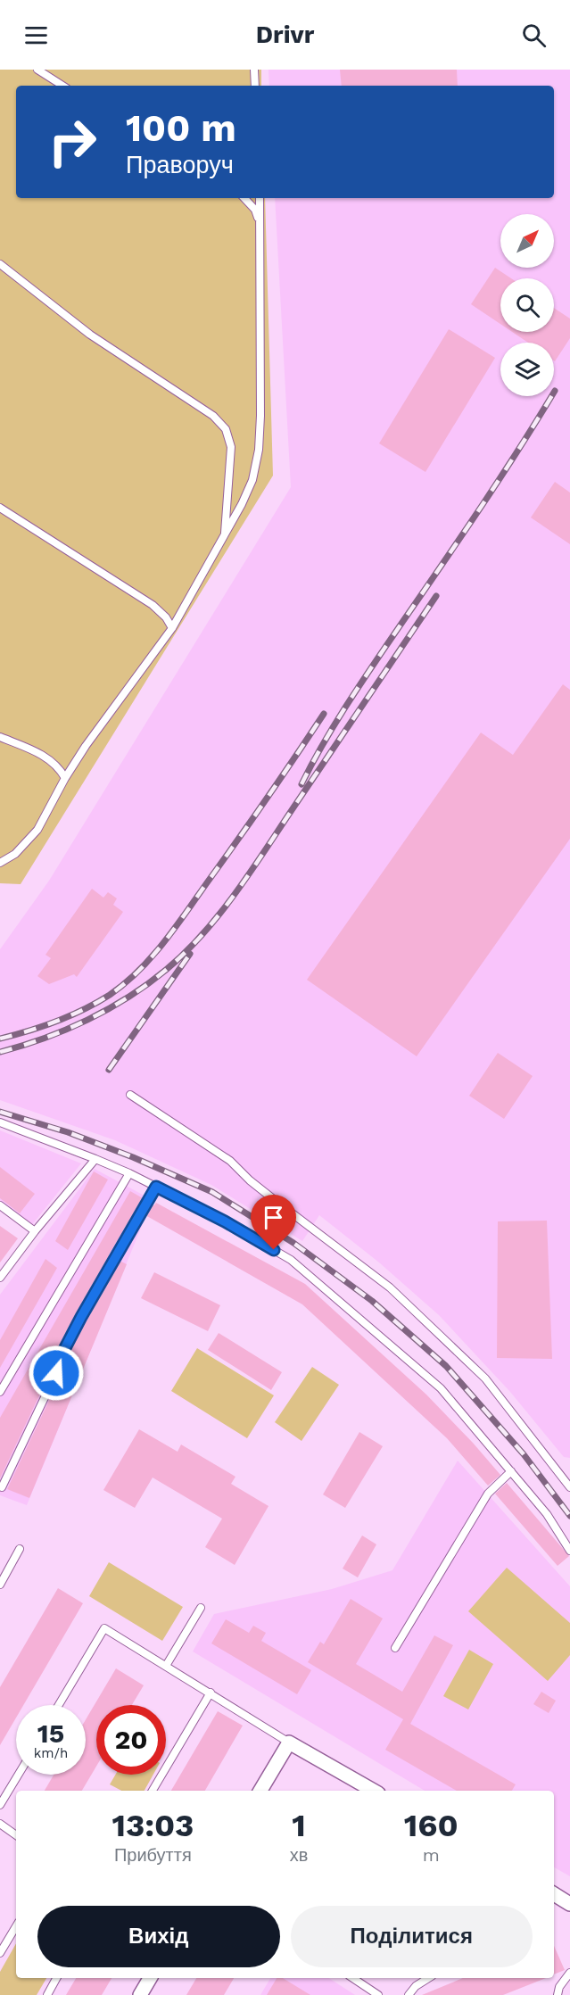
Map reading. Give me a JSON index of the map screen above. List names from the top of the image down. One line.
{"north":"top right","page":{"header":"Drivr","turn":["100 m","Праворуч"],"speed":"15 km/h","limit":"20","eta":["13:03","Прибуття","1","хв","160","m"],"buttons":["Вихід","Поділитися"]}}
